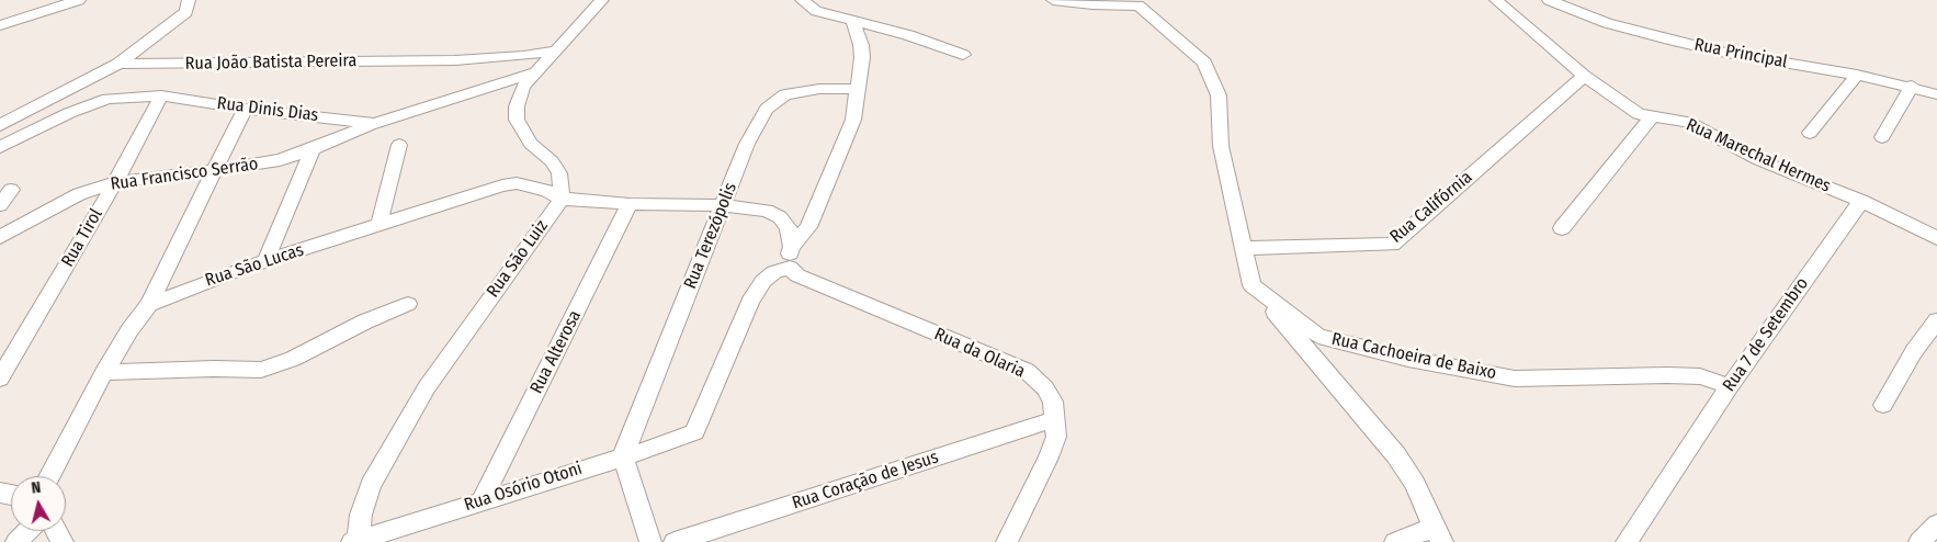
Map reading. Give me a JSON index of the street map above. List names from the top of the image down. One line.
{"streets":{"street":["Rua Principal","Rua João Batista Pereira","Rua Dinis Dias","Rua Marechal Hermes","Rua Francisco Serrão","Rua Califórnia","Rua Terezópolis","Rua Tirol","Rua São Luiz","Rua São Lucas","Rua 7 de Setembro","Rua Alterosa","Rua da Olaria","Rua Cachoeira de Baixo","Rua Coração de Jesus","Rua Osório Otoni"]},"crossings":[["Rua Dinis Dias","Rua Francisco Serrão"],["Rua Dinis Dias","Rua Tirol"],["Rua Marechal Hermes","Rua Califórnia"],["Rua Marechal Hermes","Rua 7 de Setembro"],["Rua Francisco Serrão","Rua Tirol"],["Rua Terezópolis","Rua Osório Otoni"],["Rua São Luiz","Rua São Lucas"],["Rua São Luiz","Rua Osório Otoni"],["Rua 7 de Setembro","Rua Cachoeira de Baixo"],["Rua Alterosa","Rua Osório Otoni"],["Rua da Olaria","Rua Coração de Jesus"],["Rua da Olaria","Rua Osório Otoni"]],"north":"top"}
